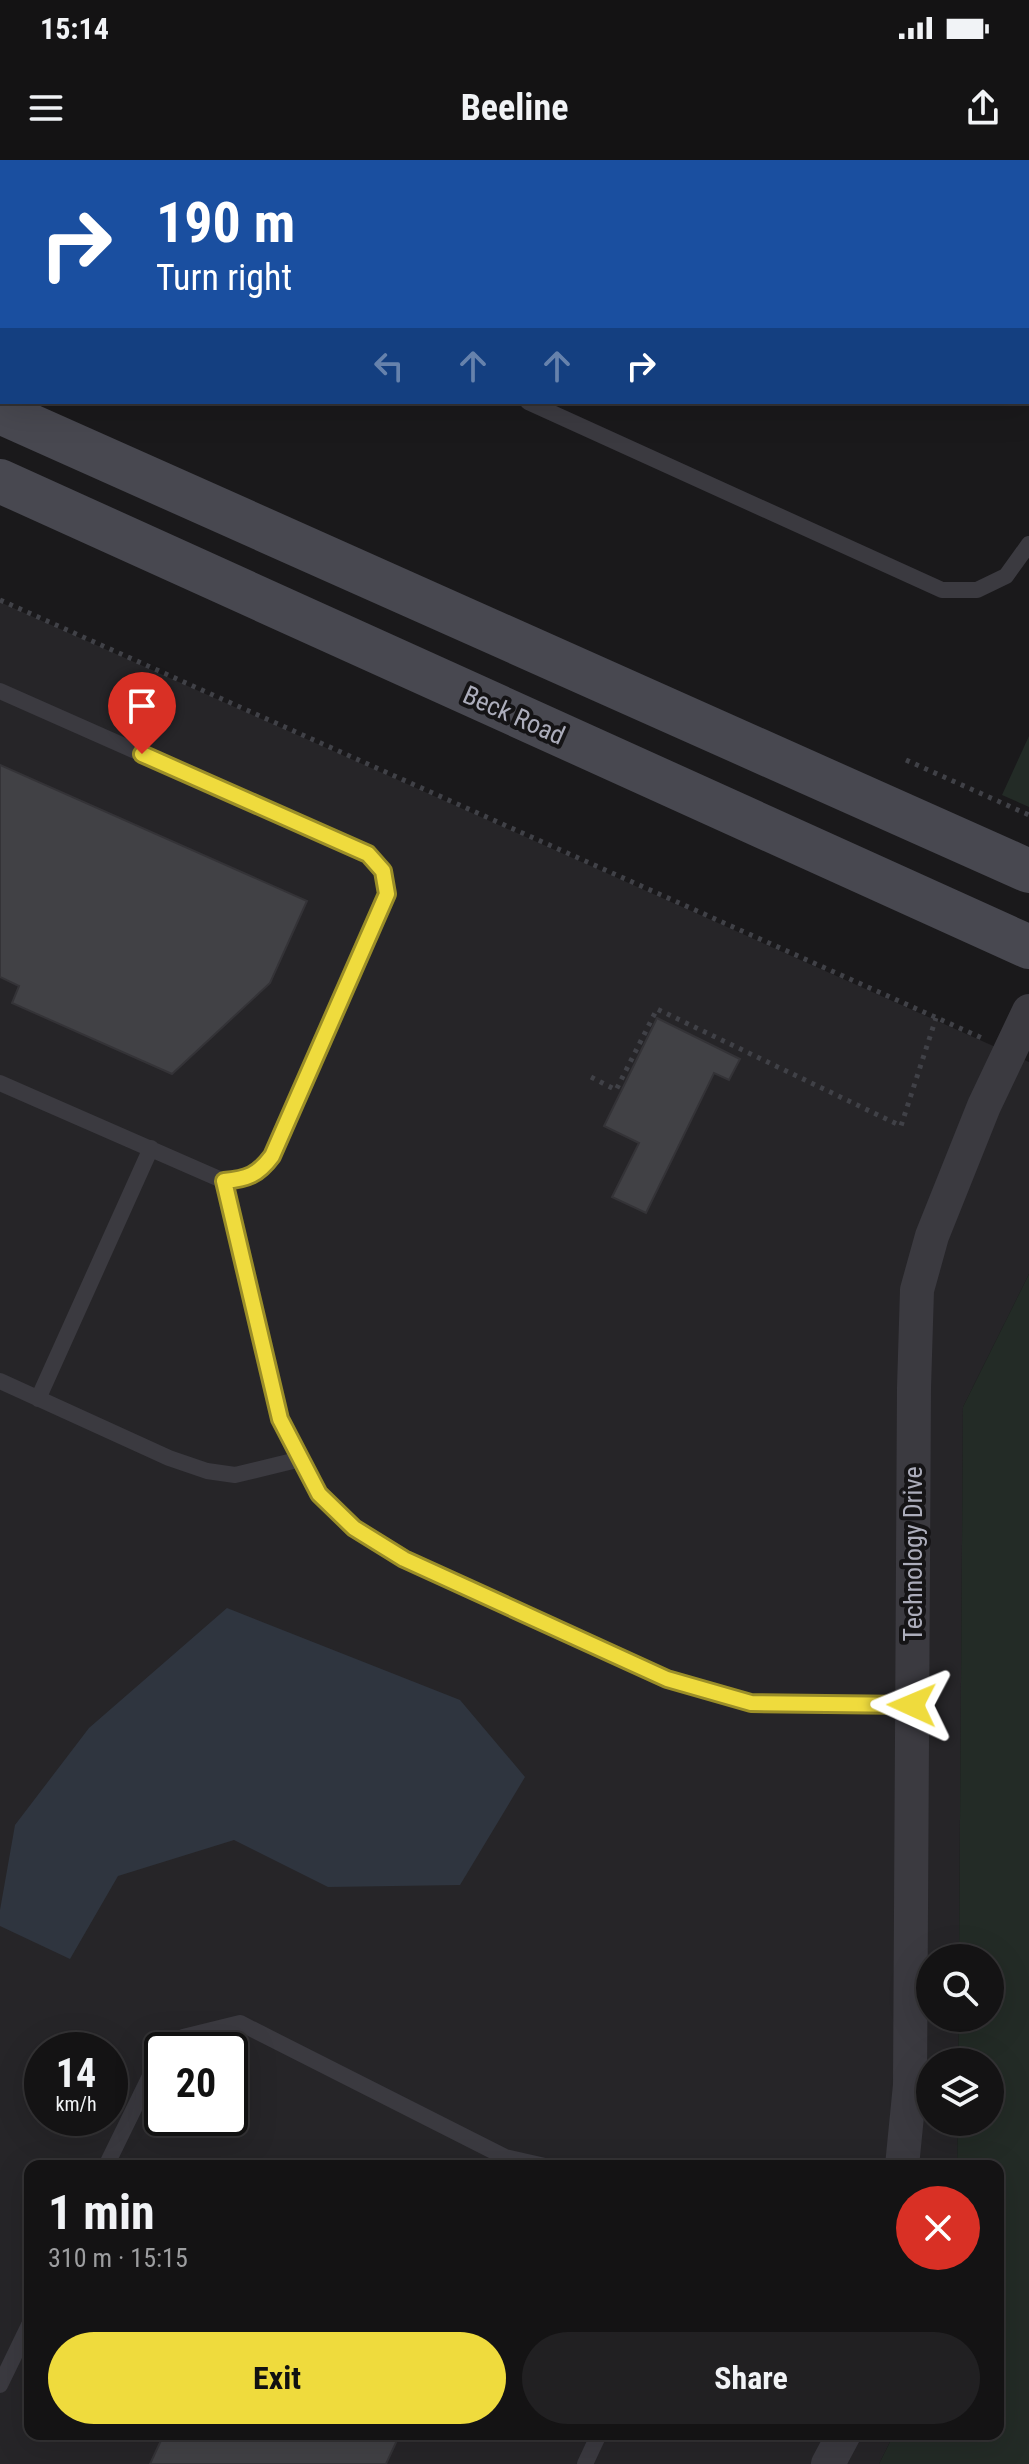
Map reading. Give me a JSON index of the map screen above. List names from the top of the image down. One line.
{"streets":{"main road":["Beck Road"],"street":["Technology Drive"]},"page":{"status":"15:14","header":"Beeline","turn":["190 m","Turn right"],"speed":"14 km/h","limit":"20","heading":["1 min","310 m · 15:15"],"buttons":["Exit","Share"]}}
